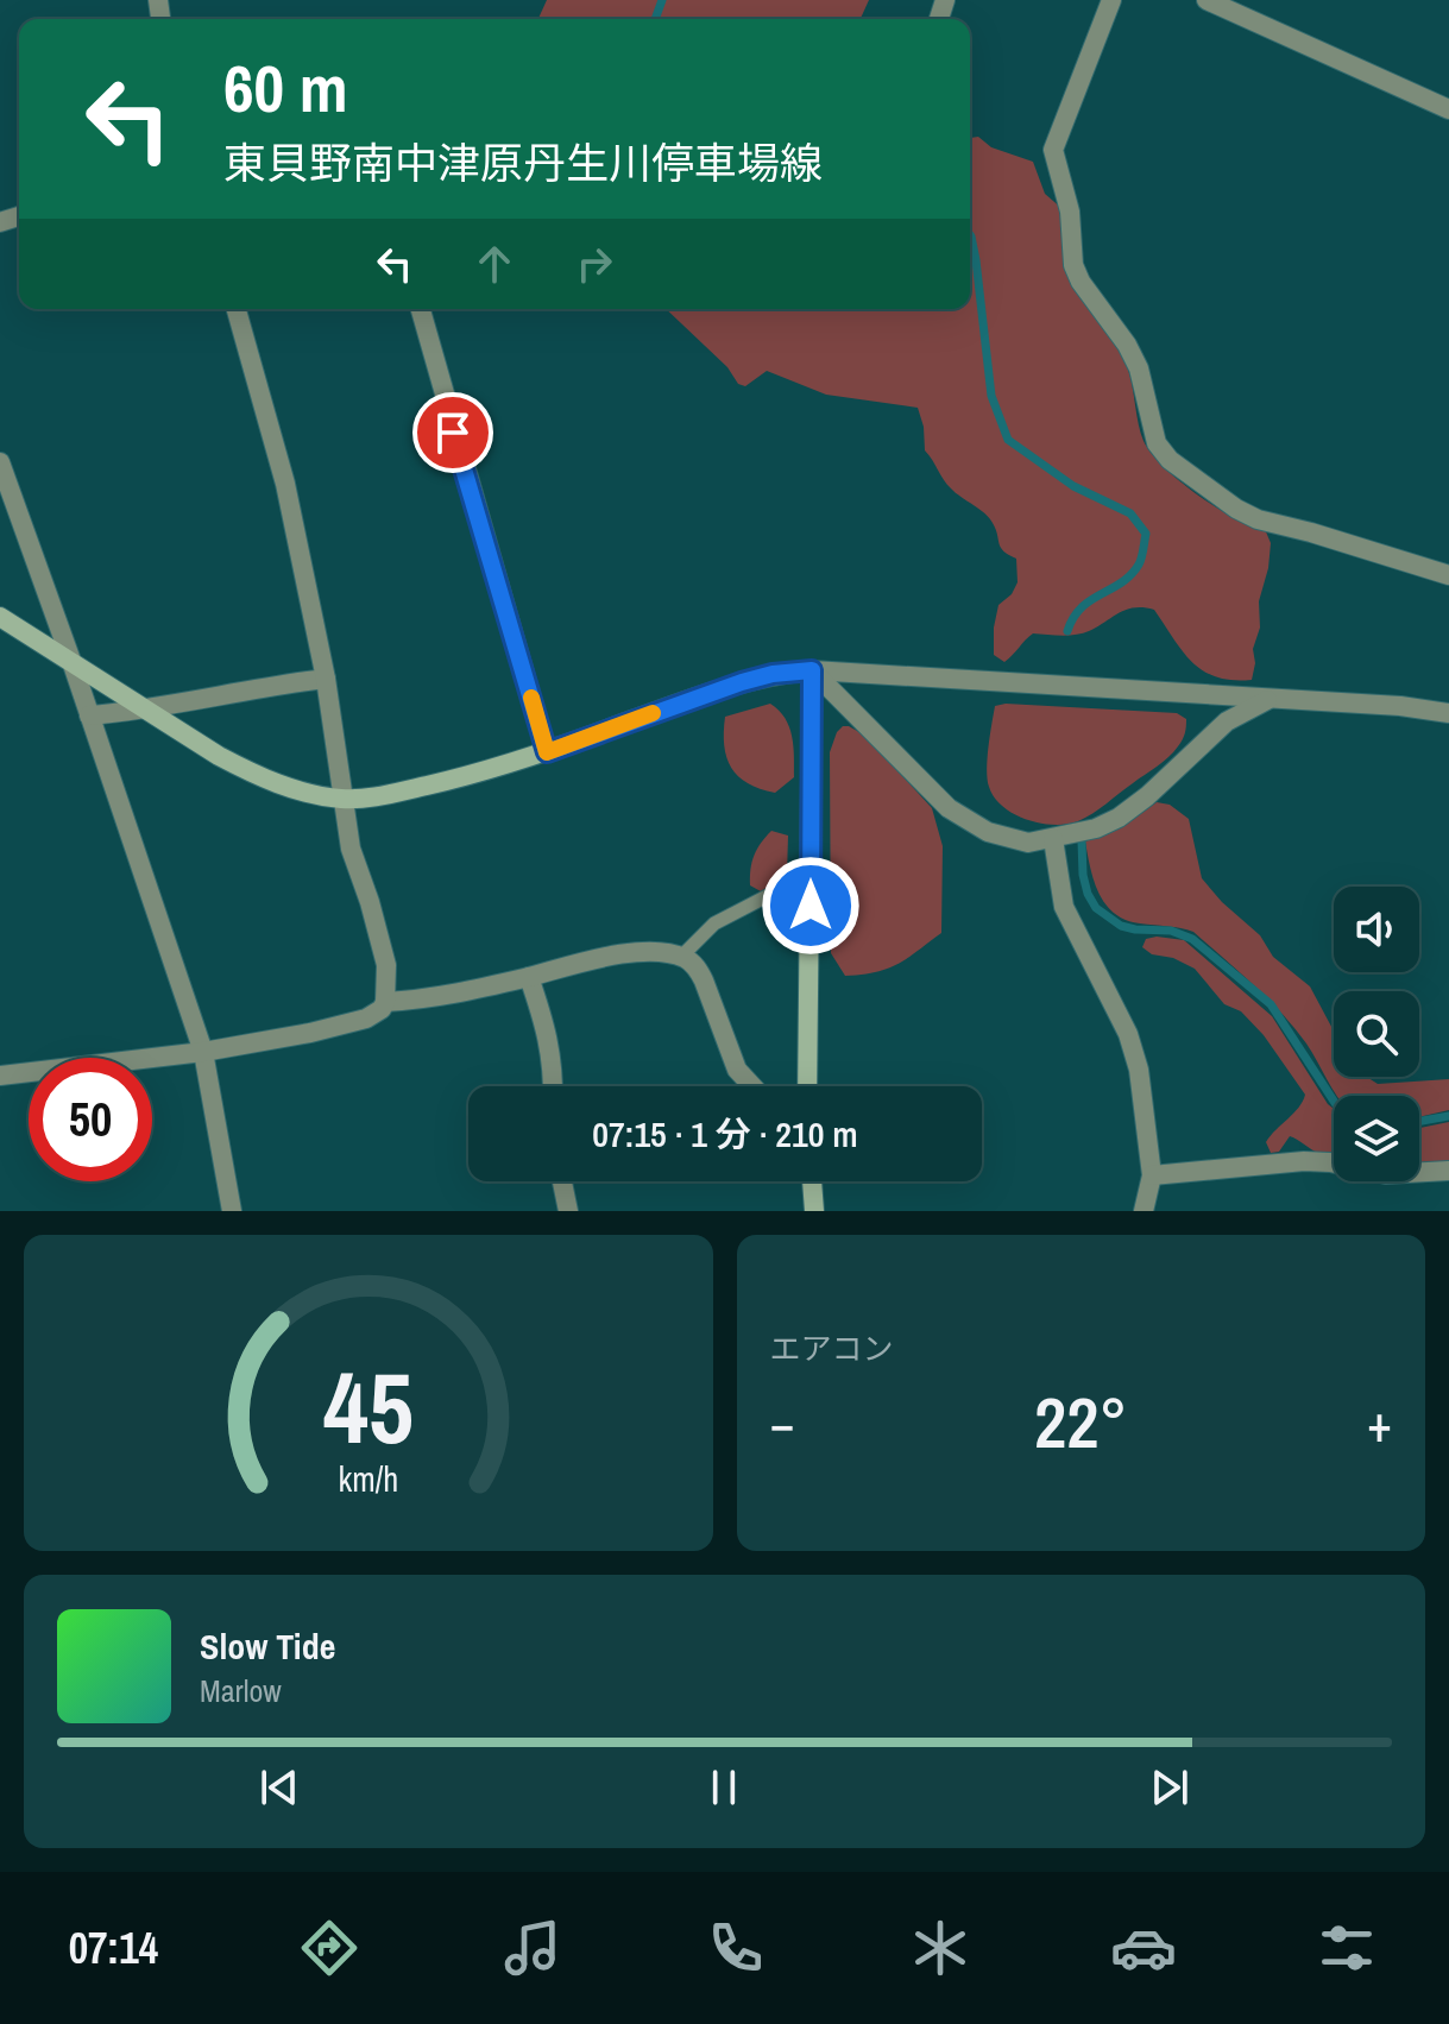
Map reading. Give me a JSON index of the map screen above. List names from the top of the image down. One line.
{"page":{"turn":["60 m","東貝野南中津原丹生川停車場線"],"limit":"50","trip":"07:15 · 1 分 · 210 m","tile":"エアコン","heat":["−","22°","+"],"song":["Slow Tide","Marlow"],"tabs":"07:14","gauge":["45","km/h"]}}
